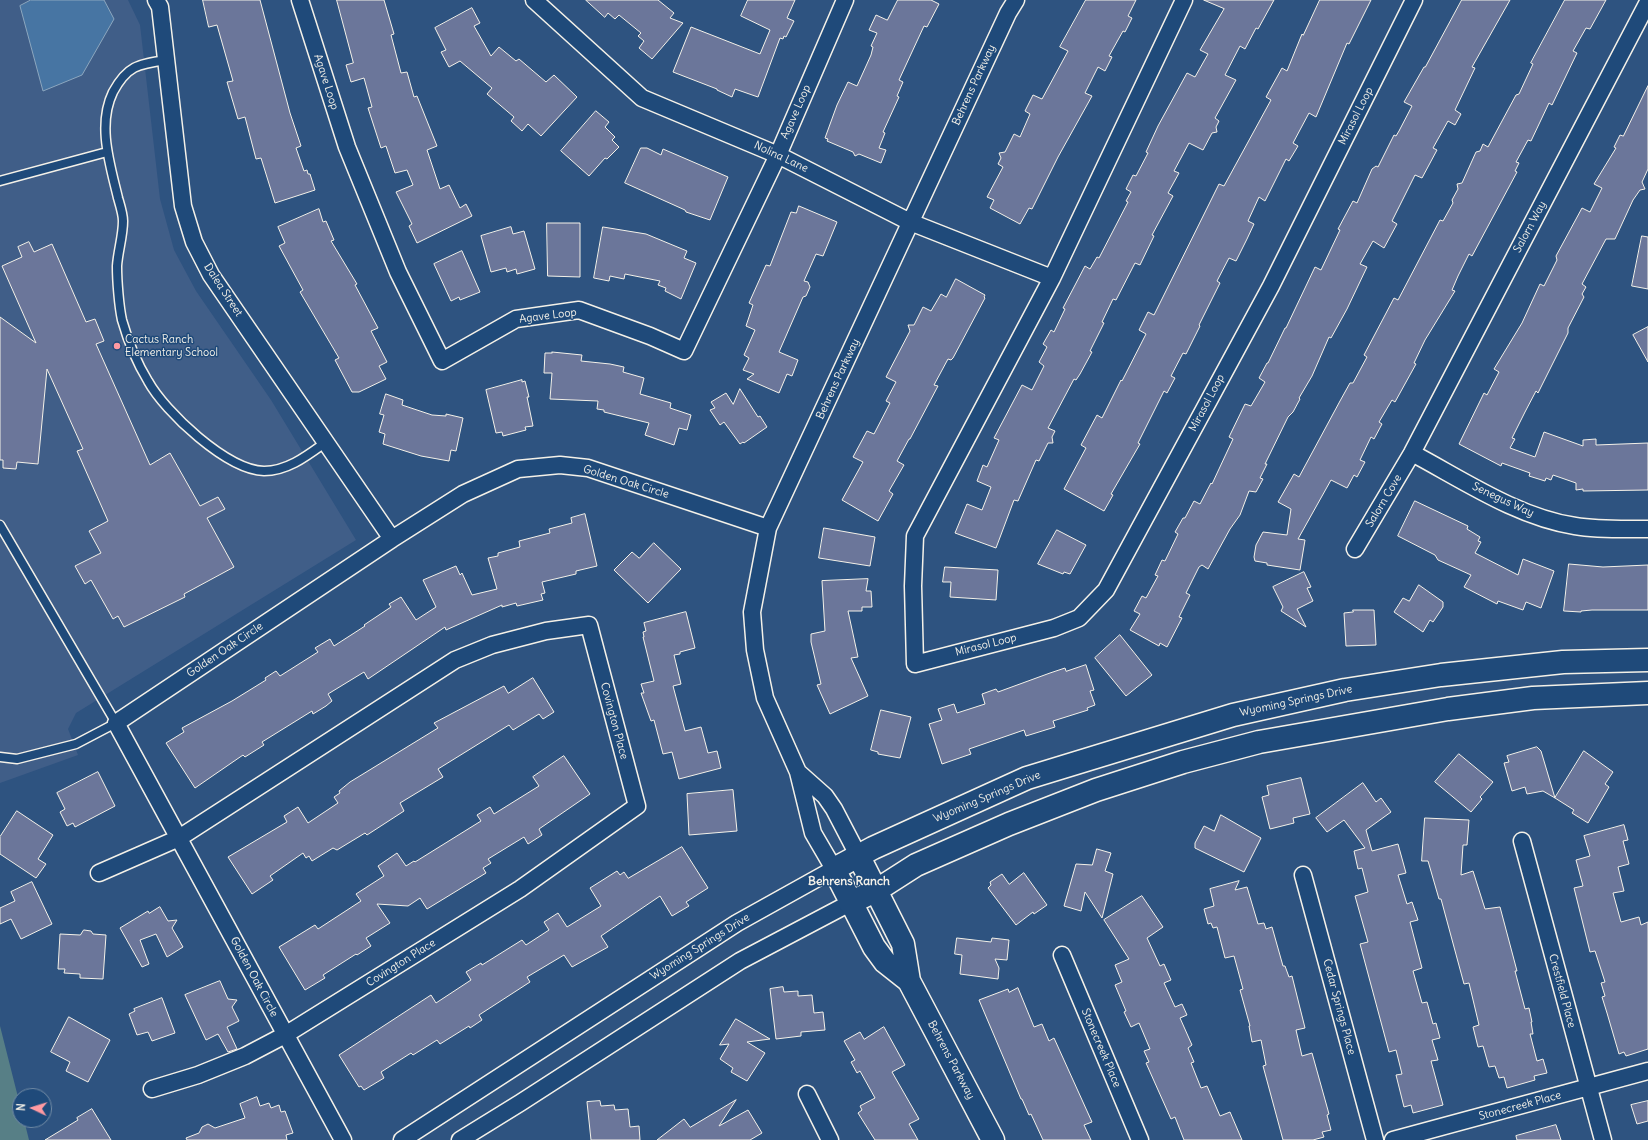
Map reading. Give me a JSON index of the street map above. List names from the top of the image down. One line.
{"streets":{"street":["Agave Loop","Behrens Parkway","Mirasol Loop","Nolina Lane","Salorn Way","Dalea Street","Golden Oak Circle","Senegus Way","Salorn Cove","Wyoming Springs Drive","Covington Place","Crestfield Place","Cedar Springs Place","Stonecreek Place"]},"crossings":[["Agave Loop","Nolina Lane"],["Behrens Parkway","Nolina Lane"],["Behrens Parkway","Golden Oak Circle"],["Behrens Parkway","Wyoming Springs Drive"],["Mirasol Loop","Nolina Lane"],["Salorn Way","Senegus Way"],["Salorn Way","Salorn Cove"],["Dalea Street","Golden Oak Circle"],["Golden Oak Circle","Covington Place"],["Senegus Way","Salorn Cove"],["Crestfield Place","Stonecreek Place"]],"districts":["Behrens Ranch"],"places":["Cactus Ranch Elementary School"],"north":"left"}
